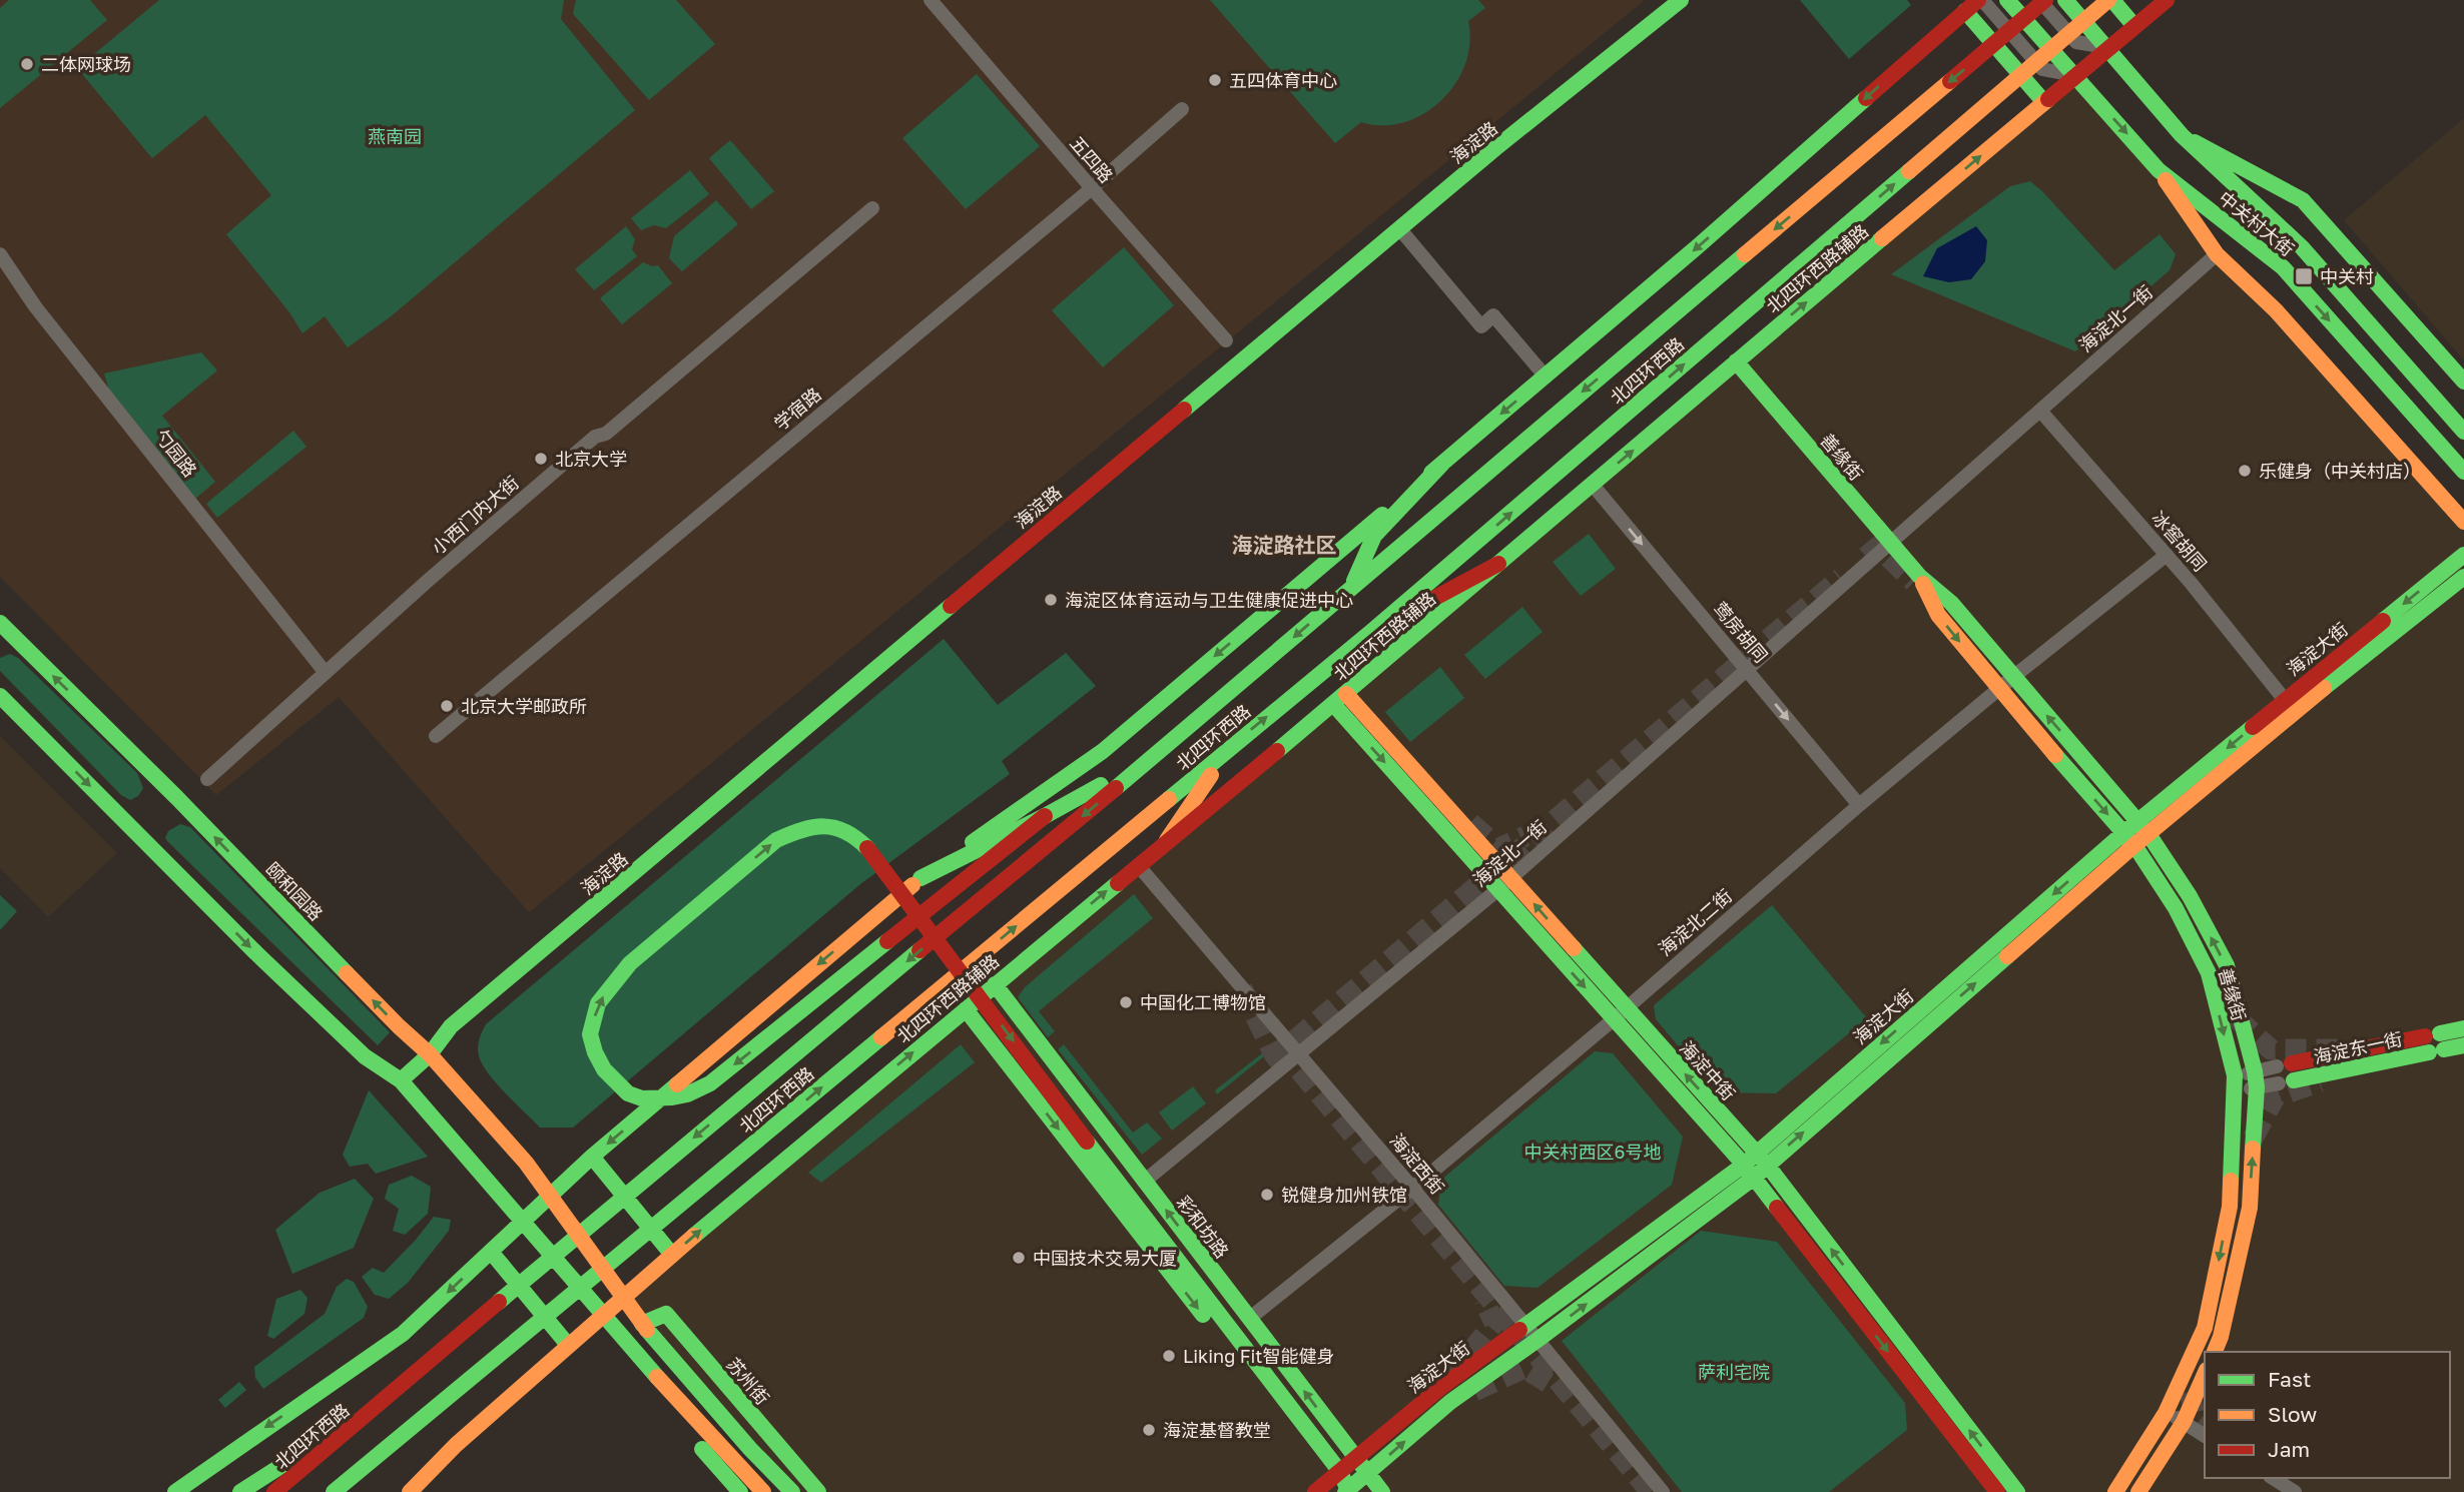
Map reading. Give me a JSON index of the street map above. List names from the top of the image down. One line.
{"streets":{"main road":["海淀路","中关村大街","北四环西路辅路","北四环西路","善缘街","海淀大街","颐和园路","海淀东一街","海淀中街","彩和坊路","苏州街"],"street":["五四路","海淀北一街","学宿路","勺园路","小西门内大街","冰窖胡同","莺房胡同","海淀北二街","海淀西街"]},"crossings":[["海淀路","颐和园路"],["五四路","学宿路"],["中关村大街","北四环西路辅路"],["北四环西路辅路","善缘街"],["北四环西路辅路","莺房胡同"],["北四环西路辅路","颐和园路"],["北四环西路辅路","海淀中街"],["北四环西路辅路","海淀西街"],["北四环西路辅路","彩和坊路"],["海淀北一街","善缘街"],["海淀北一街","冰窖胡同"],["海淀北一街","莺房胡同"],["海淀北一街","海淀中街"],["海淀北一街","海淀西街"],["海淀北一街","彩和坊路"],["北四环西路","颐和园路"],["勺园路","小西门内大街"],["善缘街","海淀大街"],["善缘街","海淀北二街"],["善缘街","海淀东一街"],["冰窖胡同","海淀大街"],["冰窖胡同","海淀北二街"],["莺房胡同","海淀北二街"],["海淀大街","海淀中街"],["海淀大街","海淀西街"],["海淀大街","彩和坊路"],["海淀北二街","海淀中街"],["海淀北二街","海淀西街"],["海淀北二街","彩和坊路"]],"one_way":["莺房胡同"],"districts":["海淀路社区"],"parks":["燕南园","中关村西区6号地","萨利宅院"],"places":{"other":["二体网球场","五四体育中心","北京大学","乐健身（中关村店）","海淀区体育运动与卫生健康促进中心","北京大学邮政所","中国化工博物馆","锐健身加州铁馆","中国技术交易大厦","Liking Fit智能健身","海淀基督教堂"],"transit":["中关村"]},"legend":["Fast","Slow","Jam"]}
